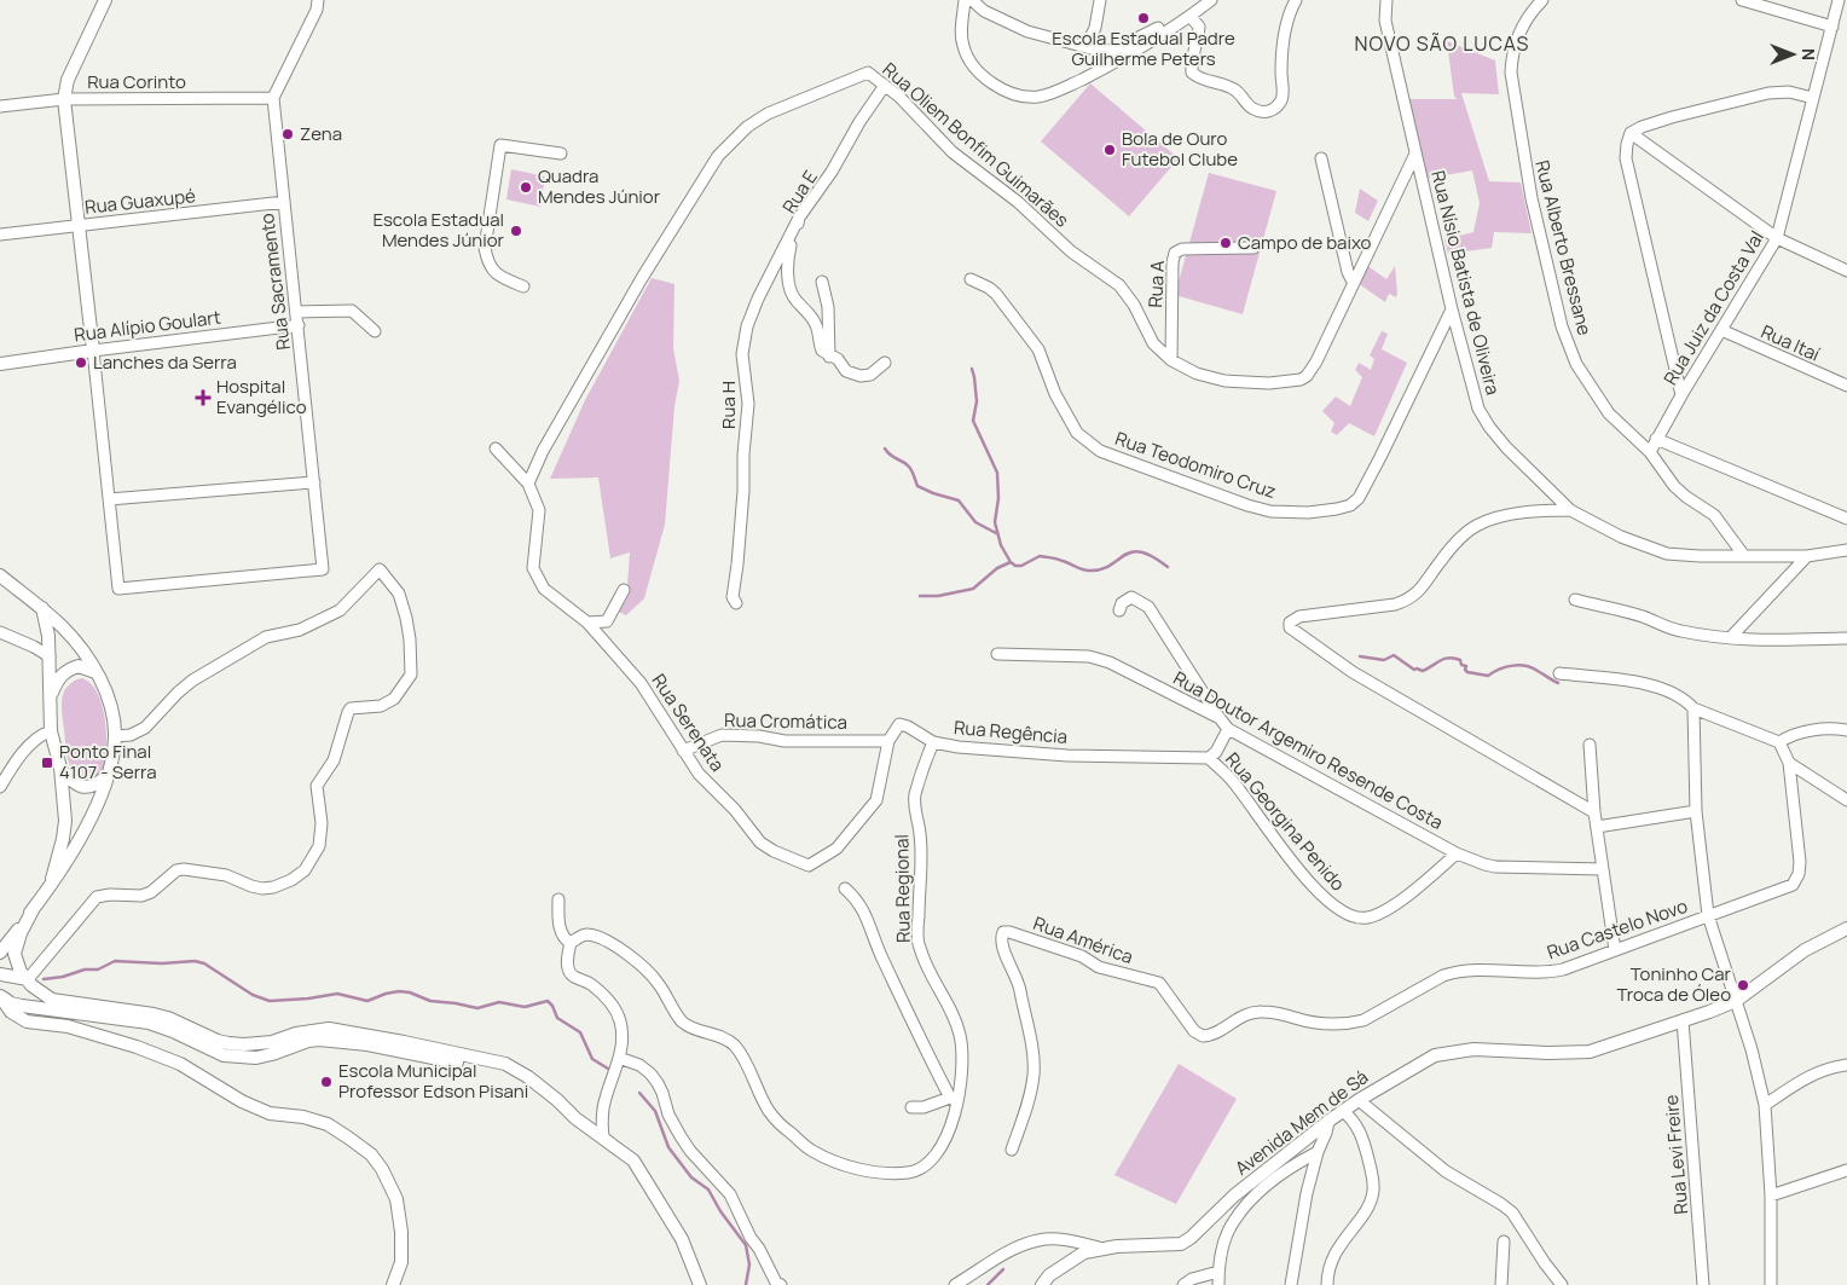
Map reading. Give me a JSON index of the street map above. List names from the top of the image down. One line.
{"streets":{"street":["Rua Corinto","Rua Oliem Bonfim Guimarães","Rua E","Rua Guaxupé","Rua Alberto Bressane","Rua Sacramento","Rua Nísio Batista de Oliveira","Rua A","Rua Juiz da Costa Val","Rua Alípio Goulart","Rua Itaí","Rua H","Rua Teodomiro Cruz","Rua Cromática","Rua Serenata","Rua Regência","Rua Doutor Argemiro Resende Costa","Rua Georgina Penido","Rua Regional","Rua Castelo Novo","Rua América","Avenida Mem de Sá","Rua Levi Freire"]},"crossings":[["Rua Corinto","Rua Sacramento"],["Rua Oliem Bonfim Guimarães","Rua E"],["Rua Oliem Bonfim Guimarães","Rua A"],["Rua Oliem Bonfim Guimarães","Rua Serenata"],["Rua E","Rua H"],["Rua Guaxupé","Rua Sacramento"],["Rua Alberto Bressane","Rua Nísio Batista de Oliveira"],["Rua Alberto Bressane","Rua Juiz da Costa Val"],["Rua Sacramento","Rua Alípio Goulart"],["Rua Nísio Batista de Oliveira","Rua Teodomiro Cruz"],["Rua Juiz da Costa Val","Rua Itaí"],["Rua Cromática","Rua Serenata"],["Rua Cromática","Rua Regência"],["Rua Serenata","Rua Regência"],["Rua Regência","Rua Georgina Penido"],["Rua Regência","Rua Regional"],["Rua Doutor Argemiro Resende Costa","Rua Georgina Penido"],["Rua Castelo Novo","Rua América"],["Avenida Mem de Sá","Rua Levi Freire"]],"districts":["NOVO SÃO LUCAS"],"places":{"other":["Escola Estadual Padre Guilherme Peters","Zena","Bola de Ouro Futebol Clube","Quadra Mendes Júnior","Escola Estadual Mendes Júnior","Campo de baixo","Lanches da Serra","Toninho Car Troca de Óleo","Escola Municipal Professor Edson Pisani"],"health":["Hospital Evangélico"],"transit":["Ponto Final 4107 - Serra"]},"north":"right"}
